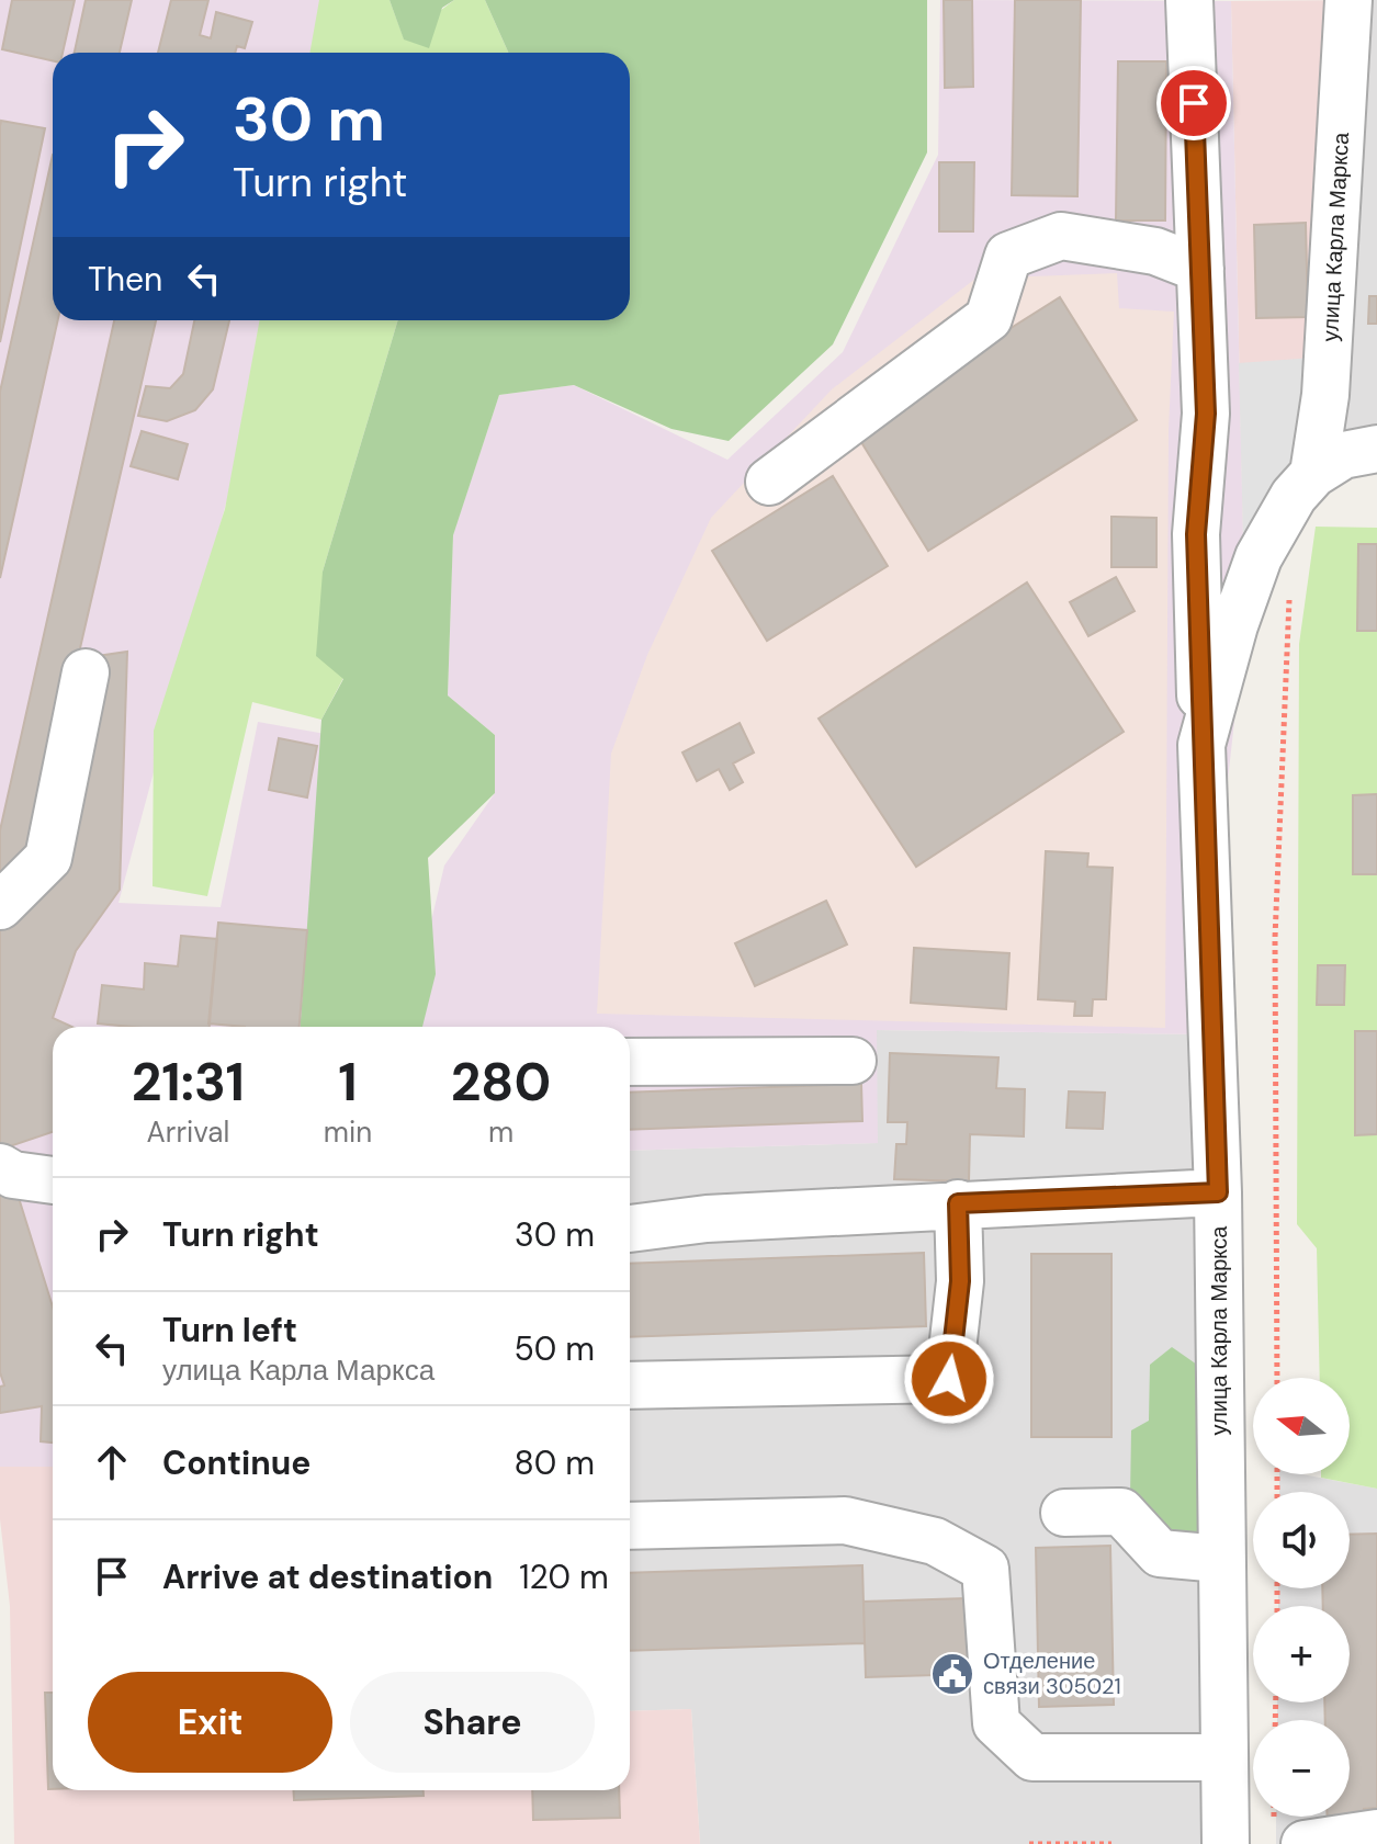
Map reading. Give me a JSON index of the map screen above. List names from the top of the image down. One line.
{"streets":{"street":["улица Карла Маркса"]},"places":{"public building":["Отделение связи 305021"]},"north":"left","page":{"turn":["30 m","Turn right"],"then":"Then","eta":["21:31","Arrival","1","min","280","m"],"list":[{"name":"Turn right","value":"30 m"},{"name":"Turn left","note":"улица Карла Маркса","value":"50 m"},{"name":"Continue","value":"80 m"},{"name":"Arrive at destination","value":"120 m"}],"map_buttons":["+","−"],"buttons":["Exit","Share"]}}
